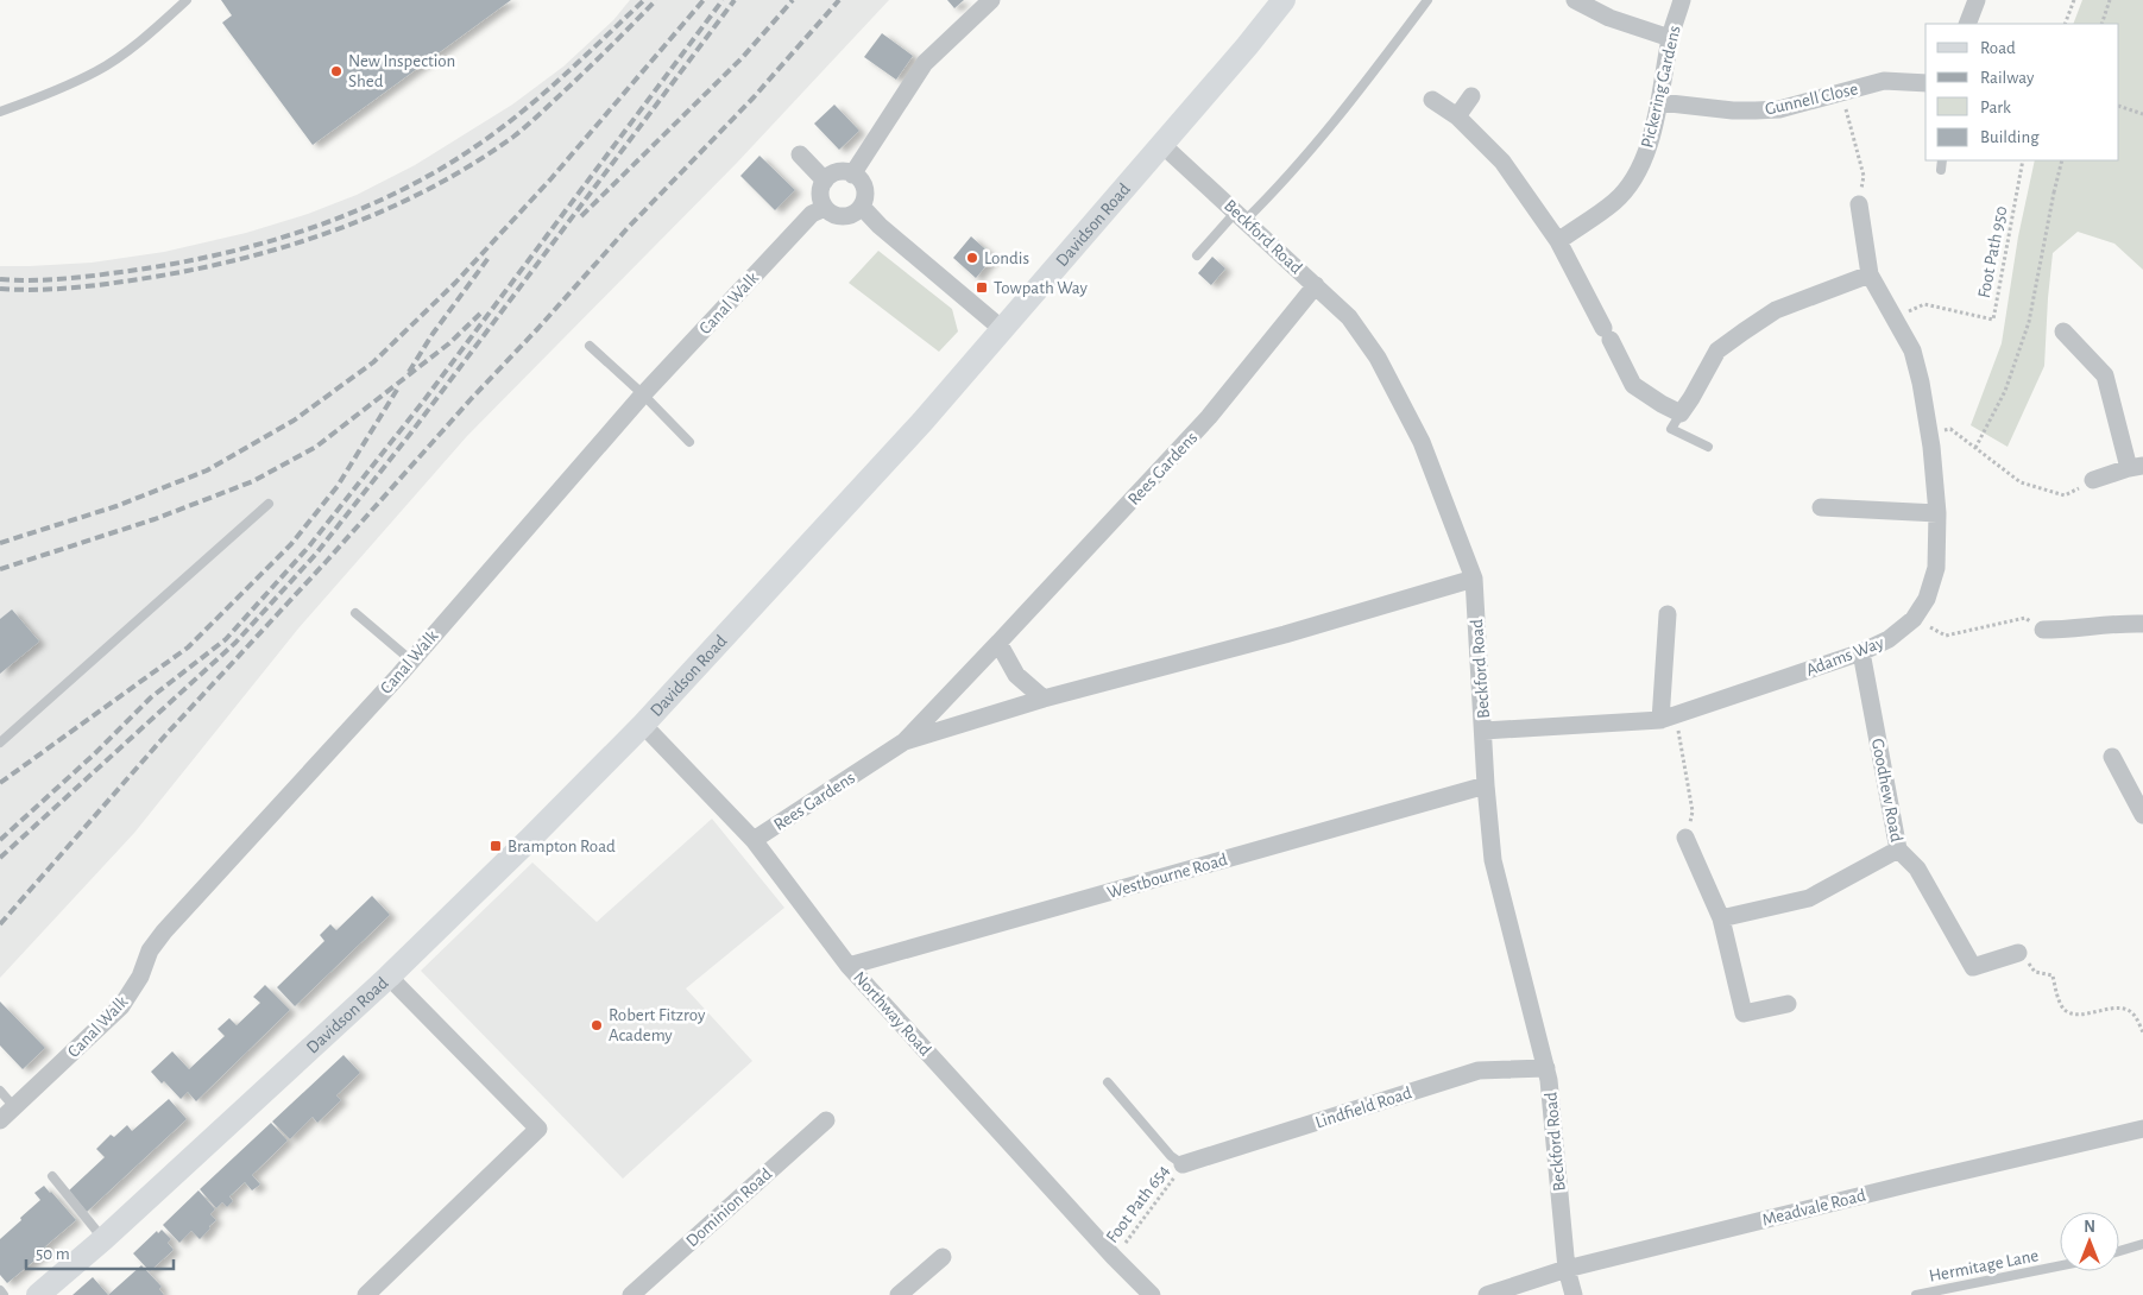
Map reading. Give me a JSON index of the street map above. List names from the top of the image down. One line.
{"streets":{"street":["Pickering Gardens","Gunnell Close","Davidson Road","Beckford Road","Canal Walk","Rees Gardens","Adams Way","Goodhew Road","Westbourne Road","Northway Road","Lindfield Road","Dominion Road","Meadvale Road"],"lane":["Hermitage Lane"],"path":["Foot Path 950","Foot Path 654"]},"crossings":[["Pickering Gardens","Gunnell Close"],["Davidson Road","Beckford Road"],["Davidson Road","Northway Road"],["Beckford Road","Rees Gardens"],["Beckford Road","Adams Way"],["Beckford Road","Westbourne Road"],["Beckford Road","Lindfield Road"],["Beckford Road","Meadvale Road"],["Foot Path 950","Adams Way"],["Rees Gardens","Northway Road"],["Adams Way","Goodhew Road"],["Westbourne Road","Northway Road"],["Northway Road","Foot Path 654"],["Lindfield Road","Foot Path 654"]],"places":{"other":["New Inspection Shed","Londis","Robert Fitzroy Academy"],"transit":["Towpath Way","Brampton Road"]},"legend":["Road","Railway","Park","Building"],"scale_bar":"50 m","north":"top"}
